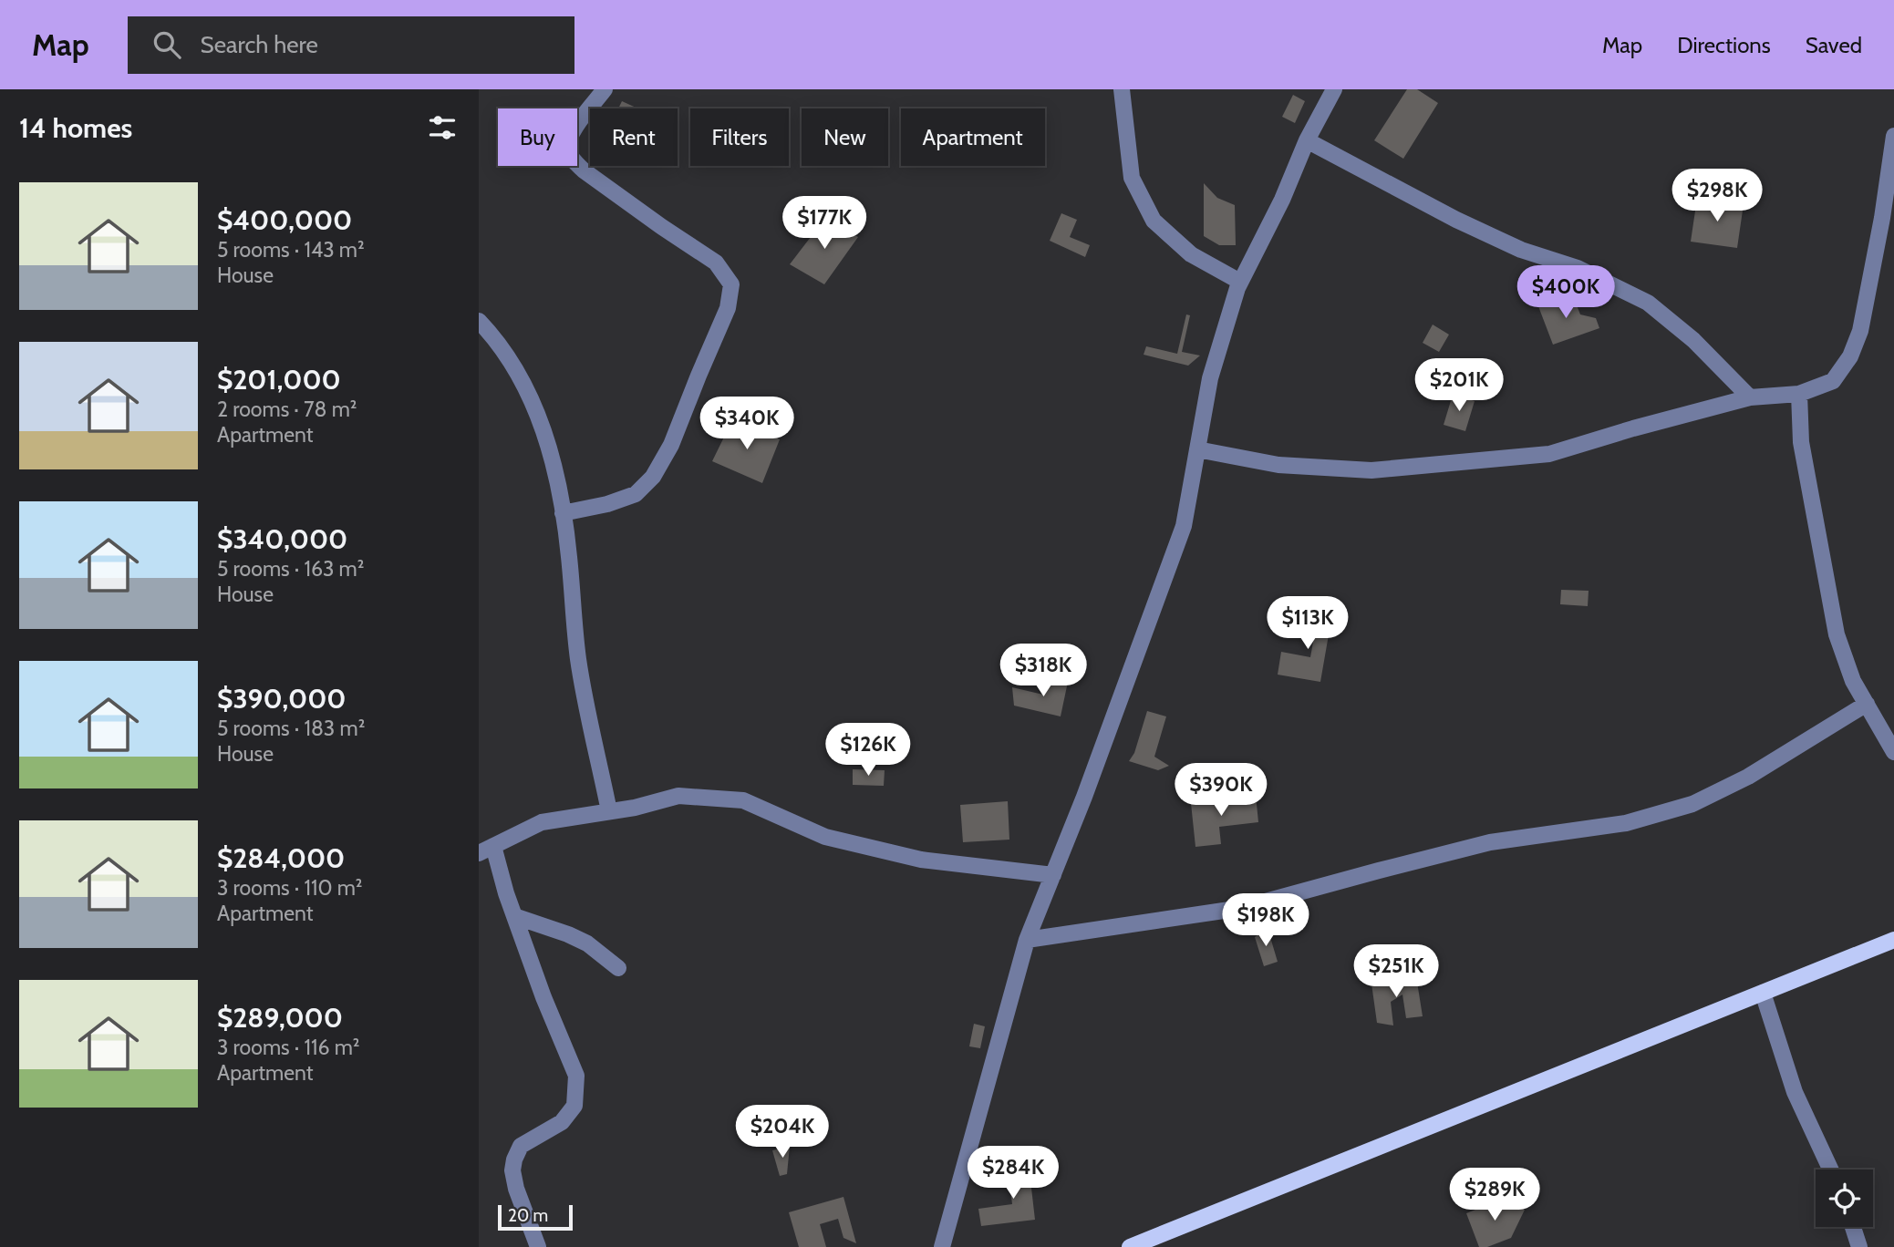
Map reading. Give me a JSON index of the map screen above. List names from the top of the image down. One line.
{"scale_bar":"20 m","page":{"header":"Map","search":"Search here","nav":["Map","Directions","Saved"],"heading":"14 homes","chip":["Buy","Rent","Filters","New","Apartment"],"list":[{"name":"$400,000","note":"5 rooms · 143 m² · House"},{"name":"$201,000","note":"2 rooms · 78 m² · Apartment"},{"name":"$340,000","note":"5 rooms · 163 m² · House"},{"name":"$390,000","note":"5 rooms · 183 m² · House"},{"name":"$284,000","note":"3 rooms · 110 m² · Apartment"},{"name":"$289,000","note":"3 rooms · 116 m² · Apartment"}],"price":["$298K","$177K","$400K","$201K","$340K","$113K","$318K","$126K","$390K","$198K","$251K","$204K","$284K","$289K"],"scale":"20 m"}}
